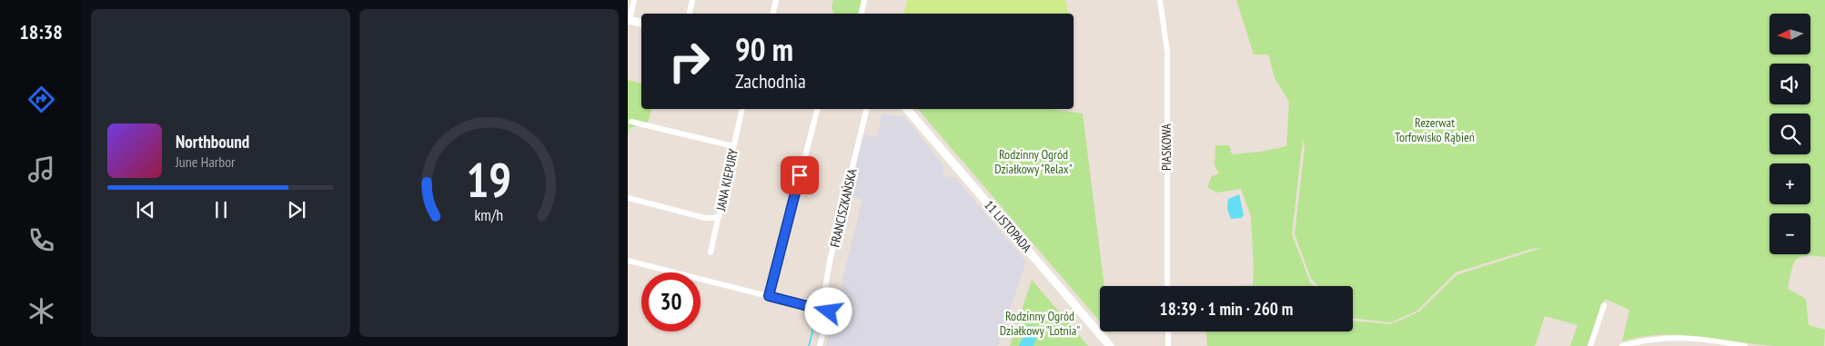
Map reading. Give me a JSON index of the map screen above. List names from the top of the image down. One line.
{"streets":{"street":["PIASKOWA","JANA KIEPURY","FRANCISZKAŃSKA","11 LISTOPADA"]},"parks":["Rezerwat Torfowisko Rąbień","Rodzinny Ogród Działkowy \"Relax\"","Rodzinny Ogród Działkowy \"Lotnia\""],"north":"left","page":{"tabs":"18:38","map_buttons":["+","−"],"turn":["90 m","Zachodnia"],"song":["Northbound","June Harbor"],"limit":"30","trip":"18:39 · 1 min · 260 m","gauge":["19","km/h"]}}
